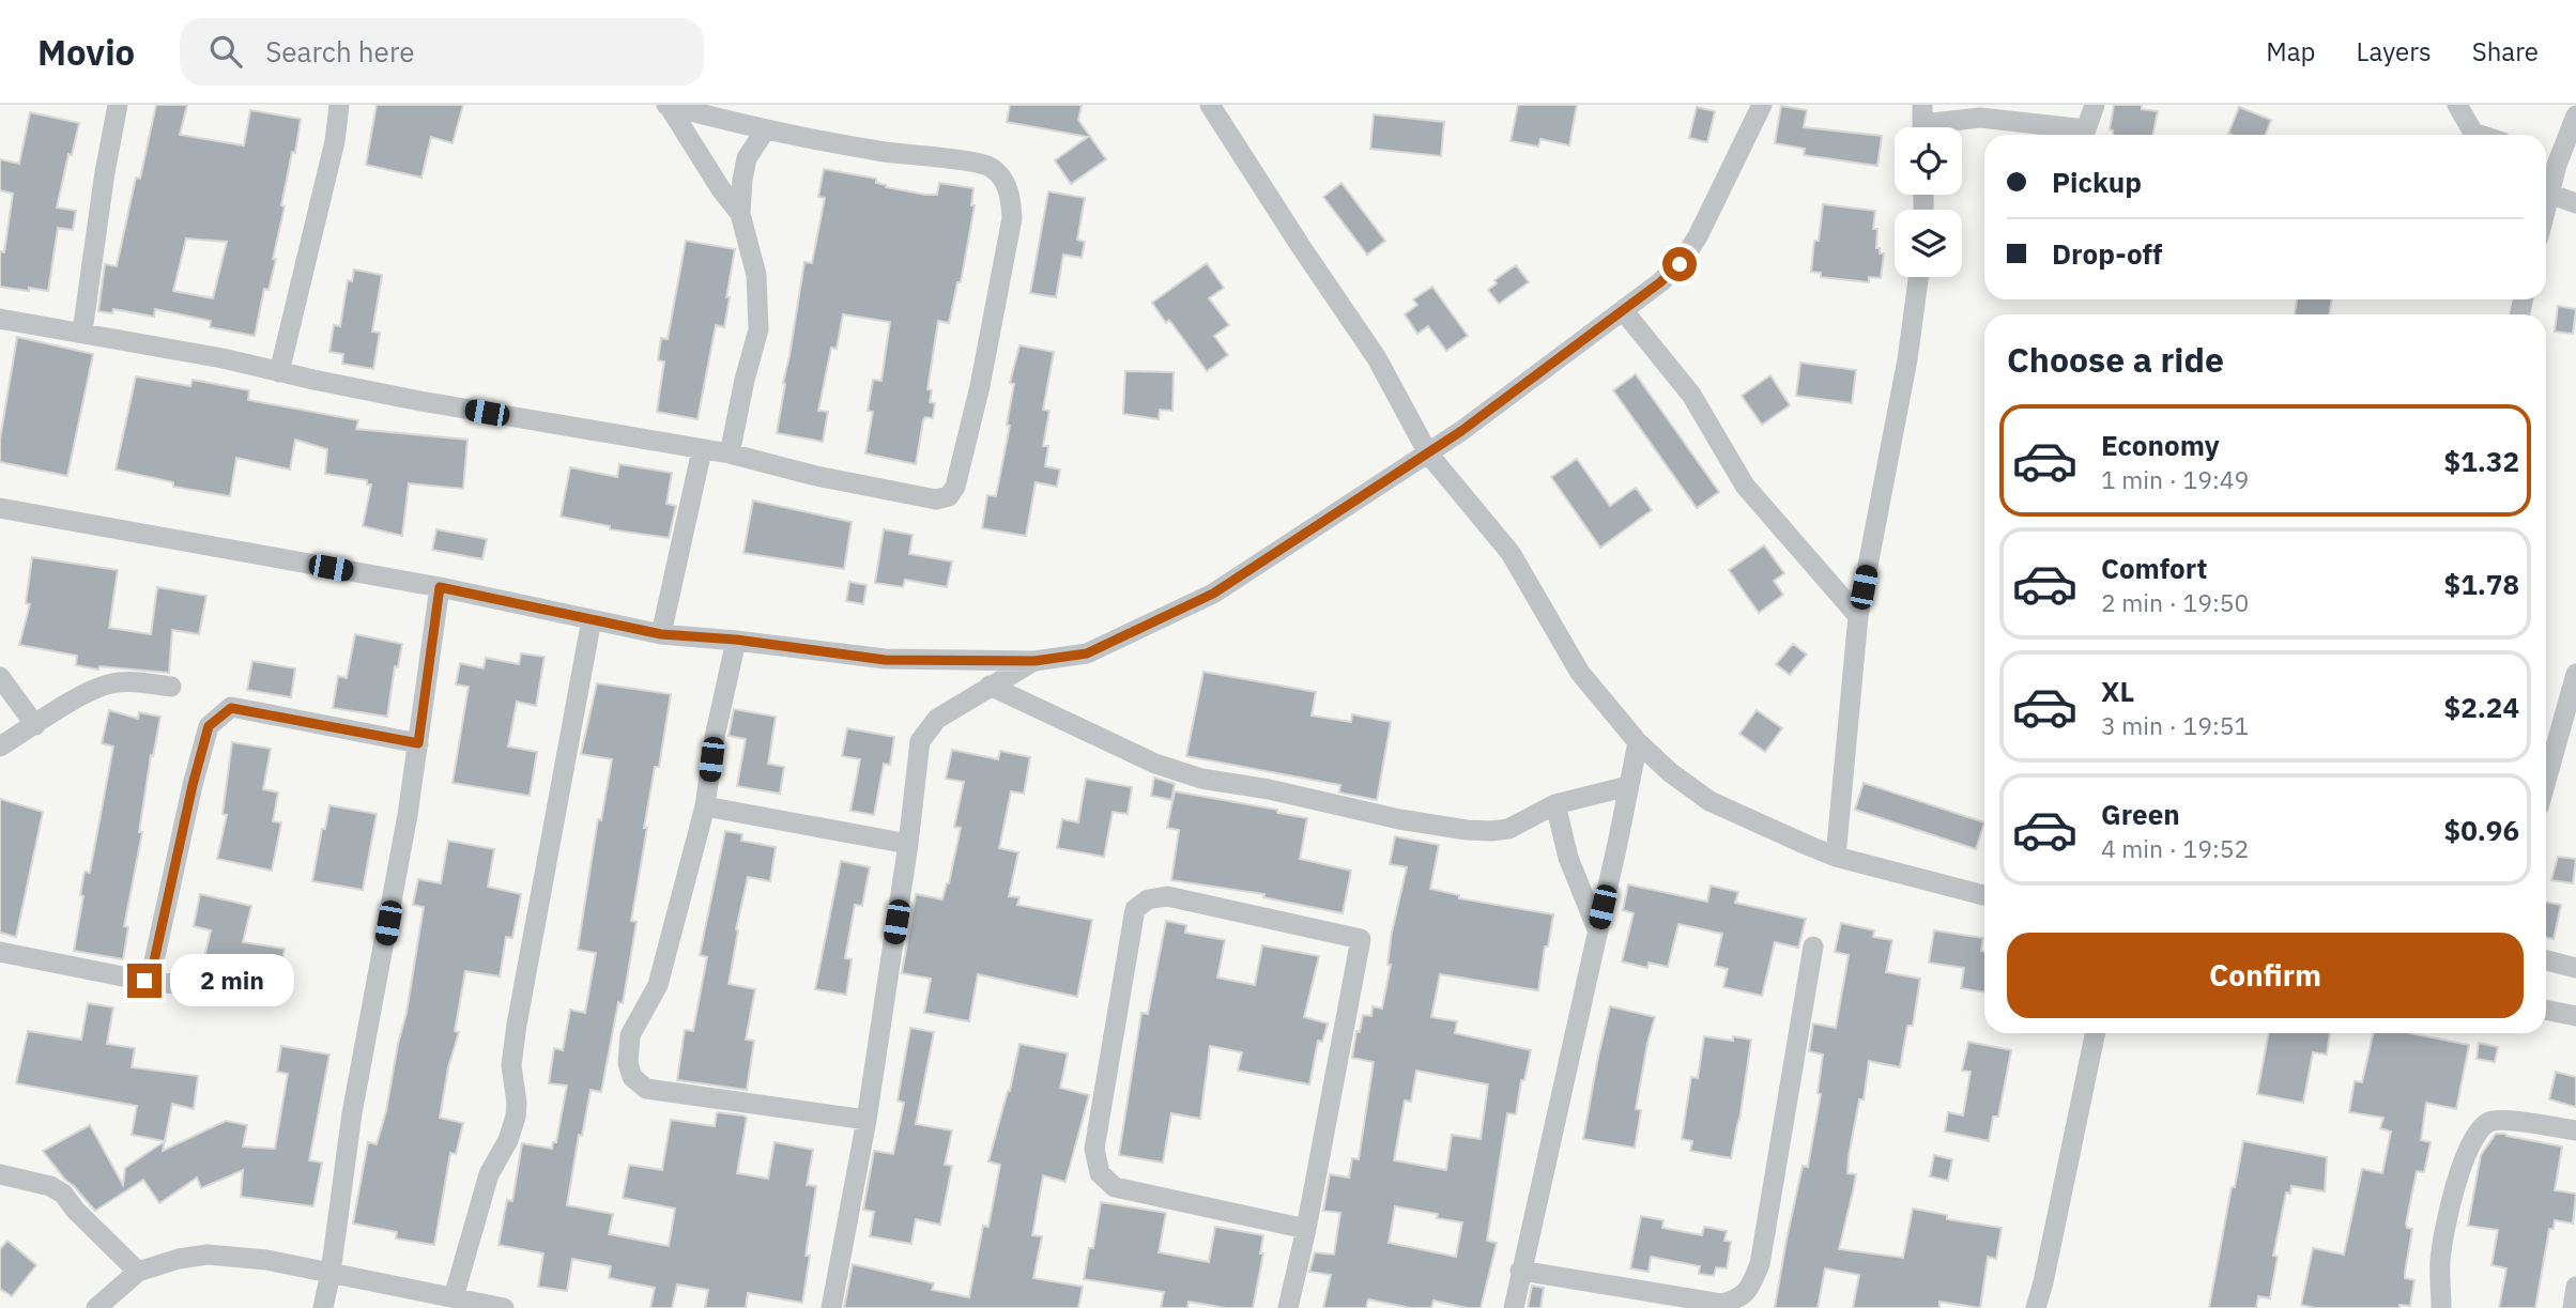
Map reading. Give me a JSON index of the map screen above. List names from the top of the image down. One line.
{"page":{"header":"Movio","search":"Search here","nav":["Map","Layers","Share"],"banner":["Pickup","Drop-off"],"heading":"Choose a ride","list":[{"name":"Economy","note":"1 min · 19:49","value":"$1.32"},{"name":"Comfort","note":"2 min · 19:50","value":"$1.78"},{"name":"XL","note":"3 min · 19:51","value":"$2.24"},{"name":"Green","note":"4 min · 19:52","value":"$0.96"}],"buttons":"Confirm","bubble":"2 min"}}
